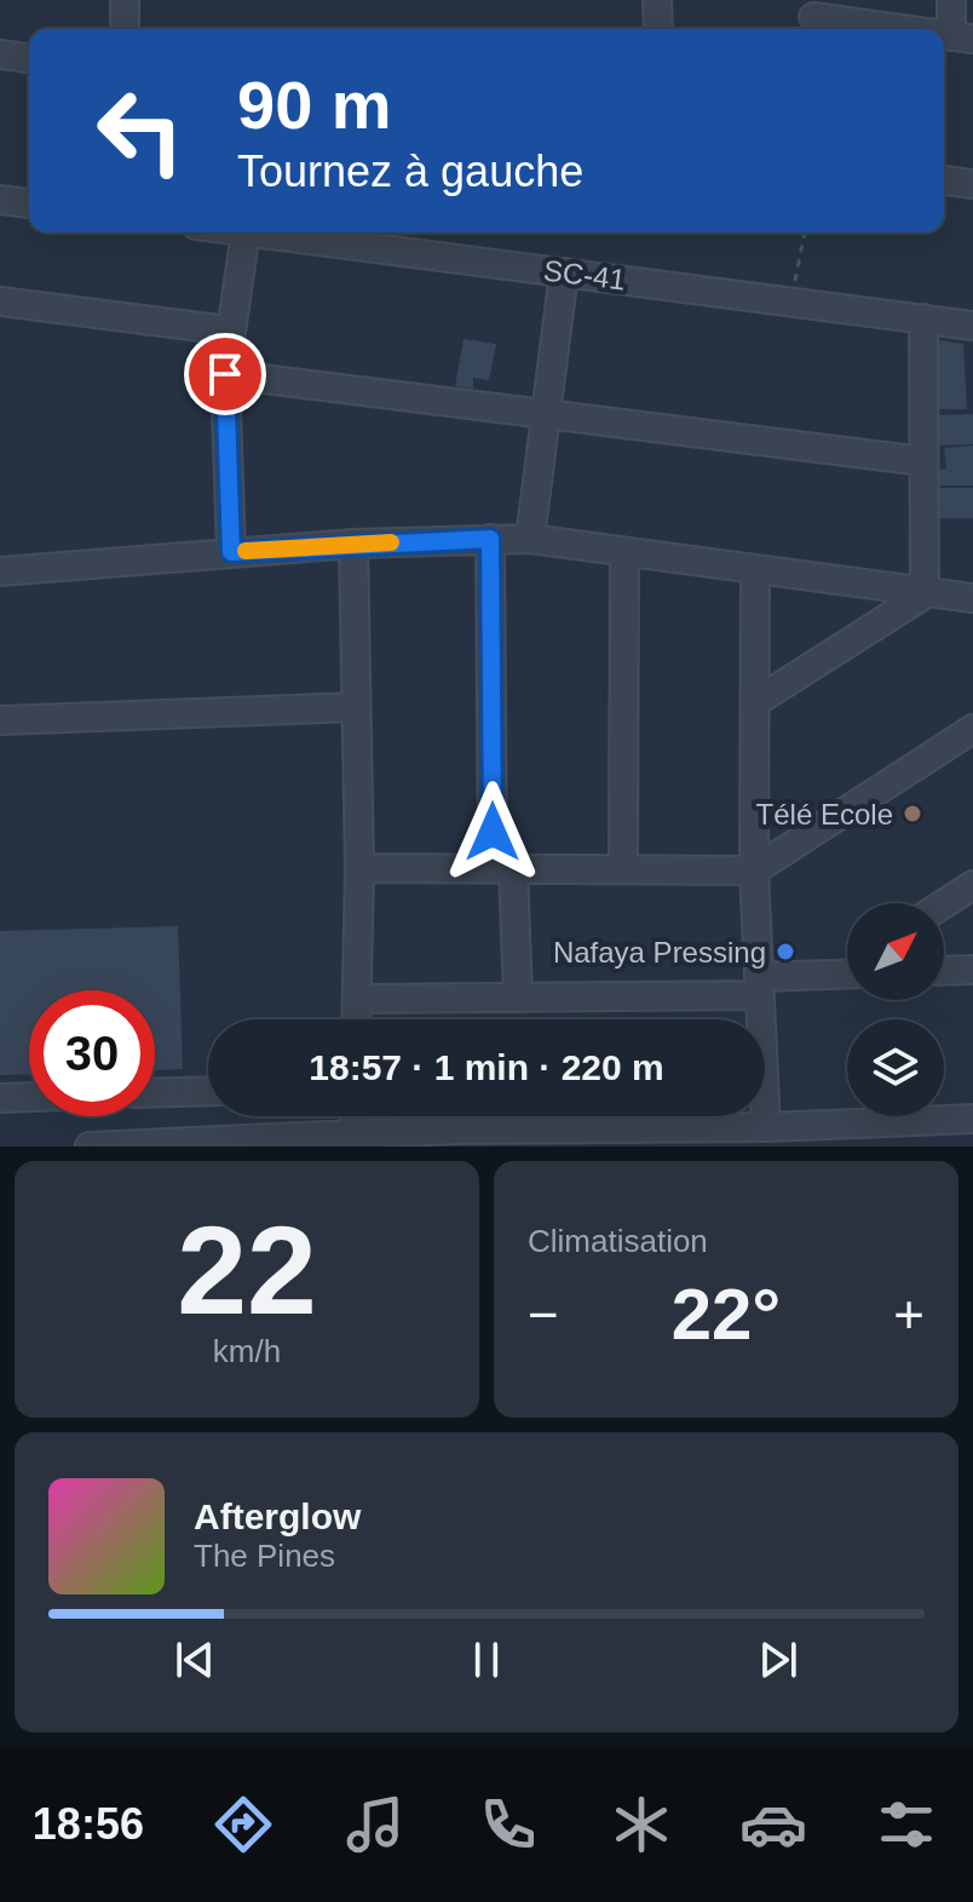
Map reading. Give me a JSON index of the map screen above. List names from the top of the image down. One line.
{"streets":{"street":["SC-41"]},"places":["Télé Ecole","Nafaya Pressing"],"north":"top right","page":{"turn":["90 m","Tournez à gauche"],"limit":"30","trip":"18:57 · 1 min · 220 m","tile":[["22","km/h"],"Climatisation"],"heat":["−","22°","+"],"song":["Afterglow","The Pines"],"tabs":"18:56"}}
